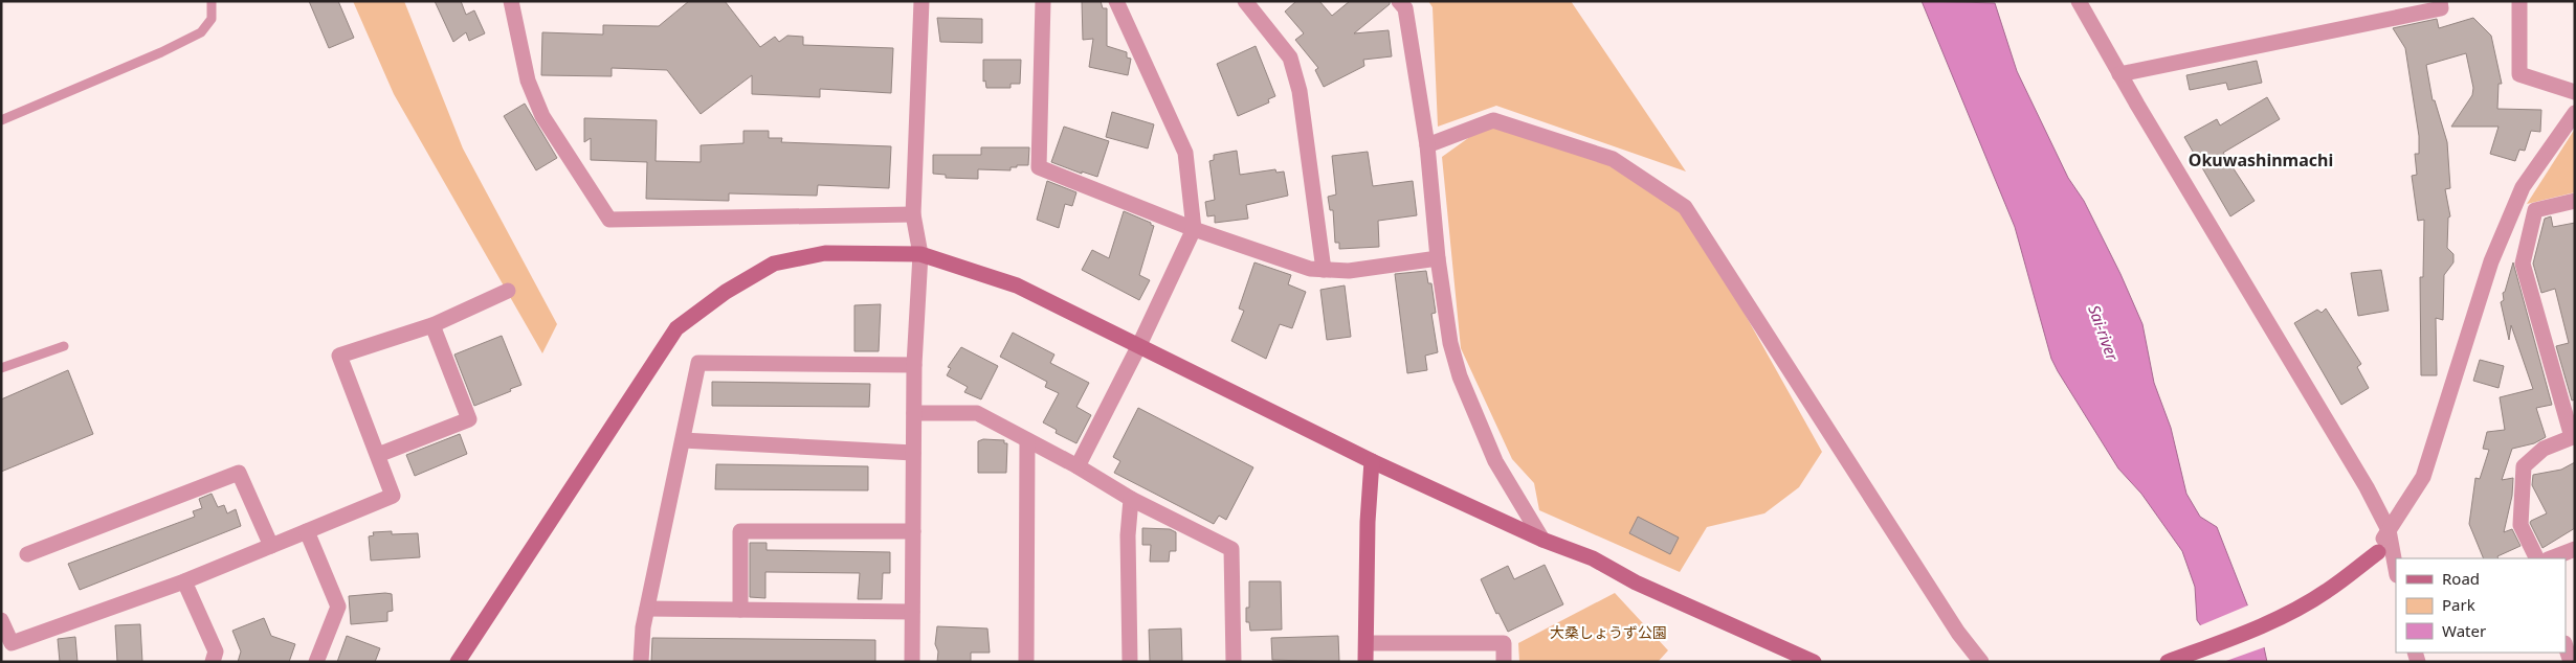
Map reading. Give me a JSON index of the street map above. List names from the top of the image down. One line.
{"districts":["Okuwashinmachi"],"water":["Sai-river"],"parks":["大桑しょうず公園"],"legend":["Road","Park","Water"]}
